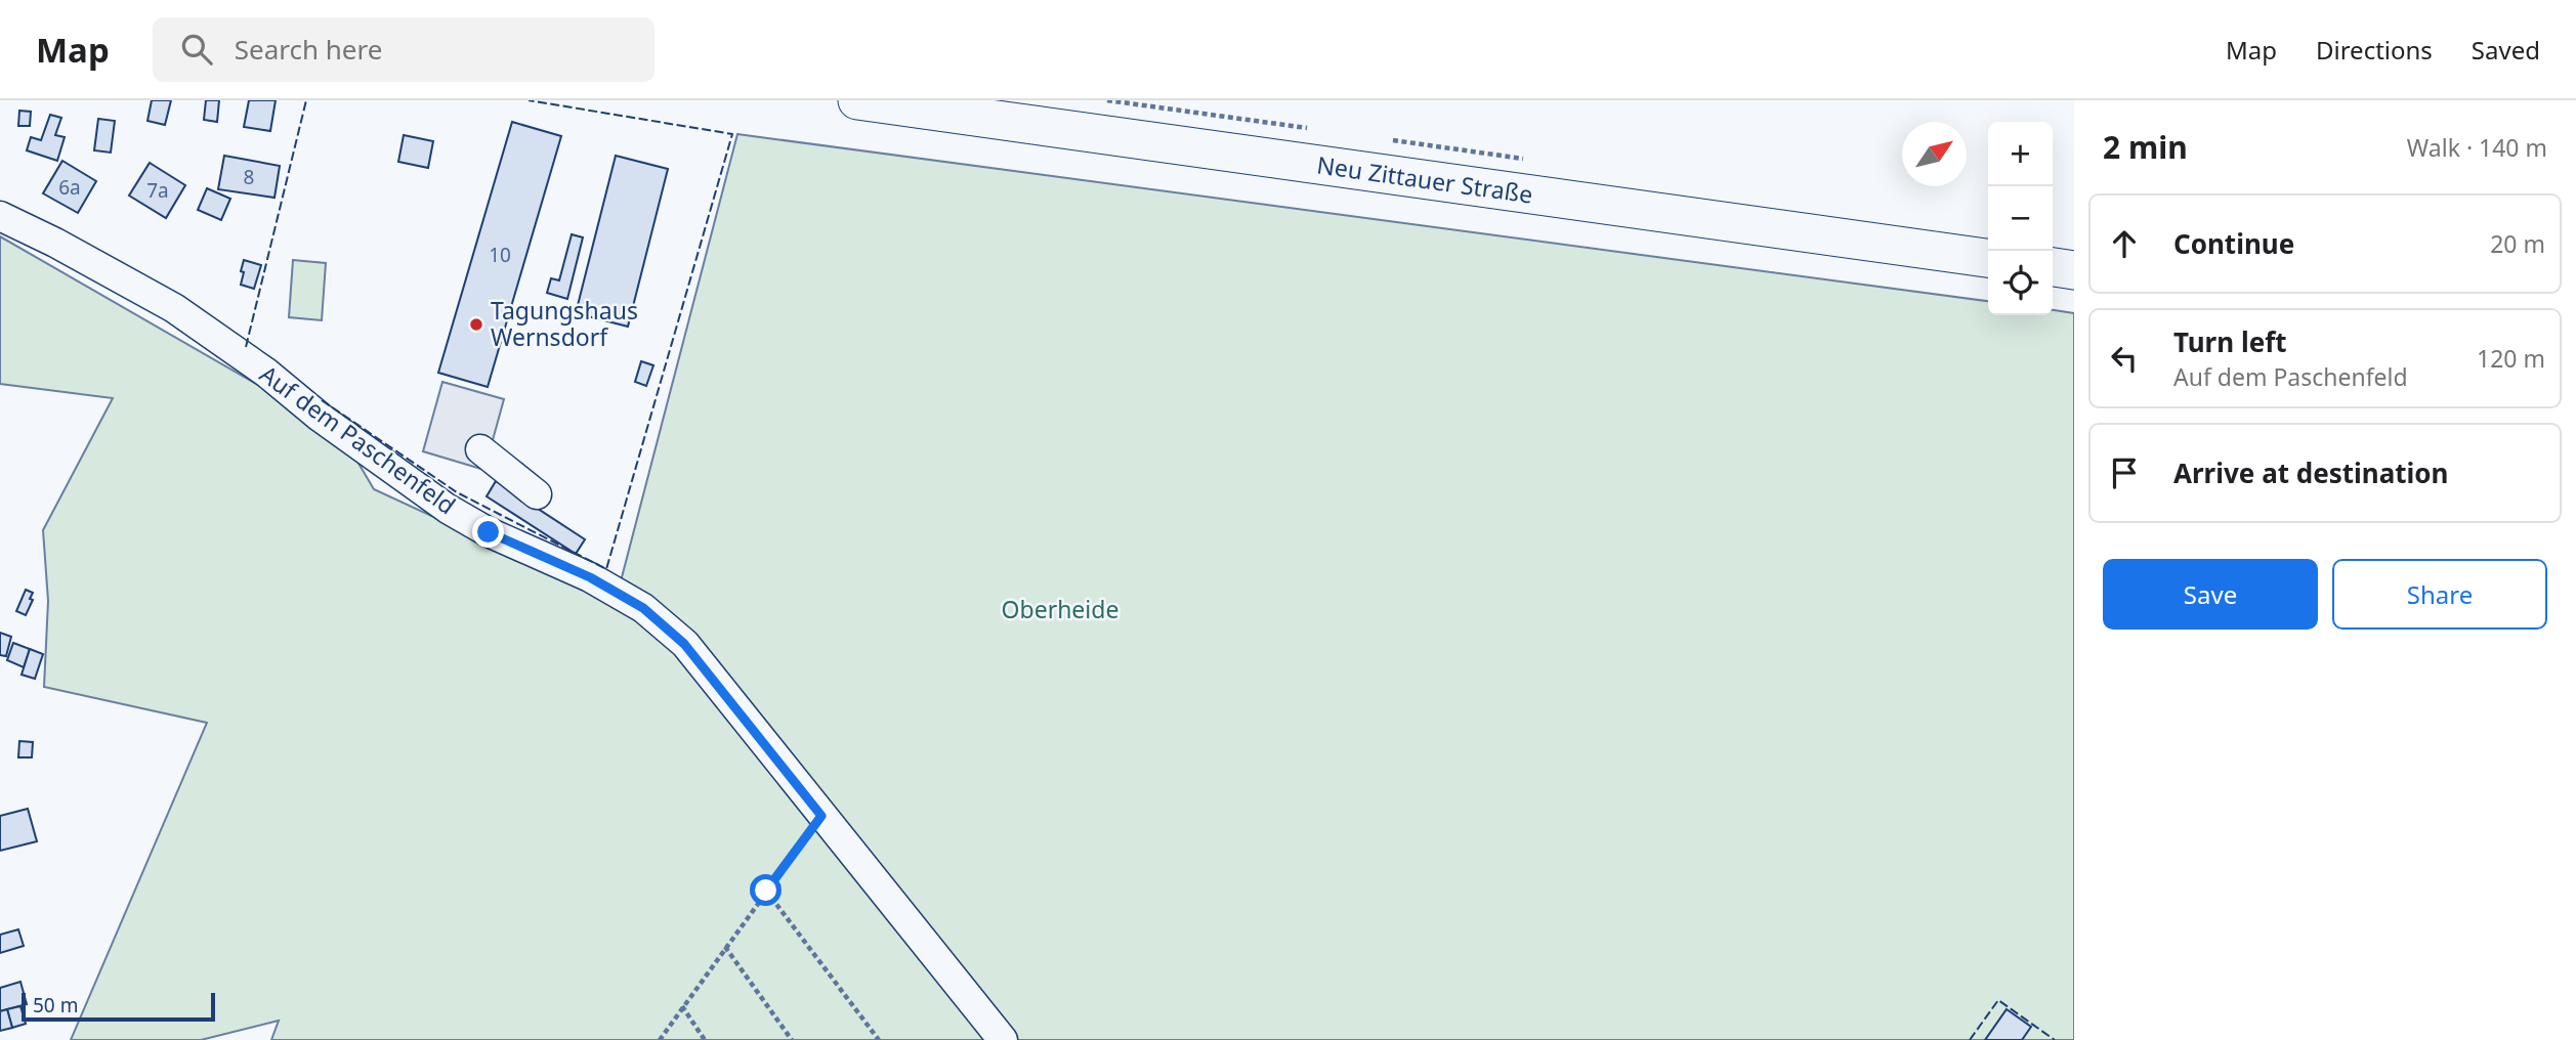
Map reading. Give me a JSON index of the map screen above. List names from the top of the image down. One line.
{"streets":{"main road":["Neu Zittauer Straße"],"lane":["Auf dem Paschenfeld"]},"parks":["Oberheide"],"places":["Tagungshaus Wernsdorf"],"house_numbers":["8","6a","7a","10"],"scale_bar":"50 m","north":"top right","page":{"header":"Map","search":"Search here","nav":["Map","Directions","Saved"],"heading":["2 min","Walk · 140 m"],"map_buttons":["+","−"],"list":[["Continue","20 m"],["Turn left","Auf dem Paschenfeld","120 m"],"Arrive at destination"],"buttons":["Save","Share"],"scale":"50 m"}}
